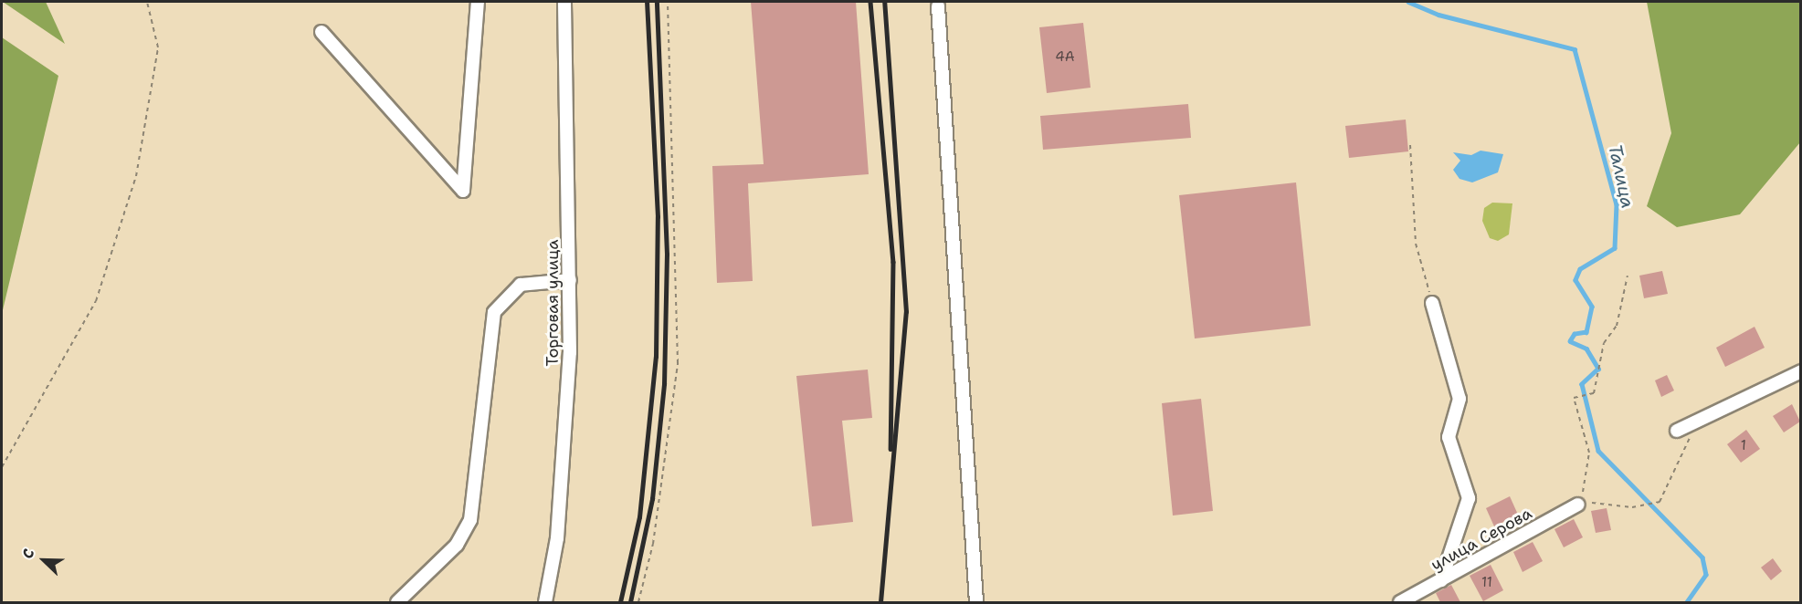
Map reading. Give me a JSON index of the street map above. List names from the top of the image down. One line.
{"streets":{"street":["Торговая улица","улица Серова"]},"water":["Талица"],"house_numbers":["4А","1","11"],"north":"top left"}
